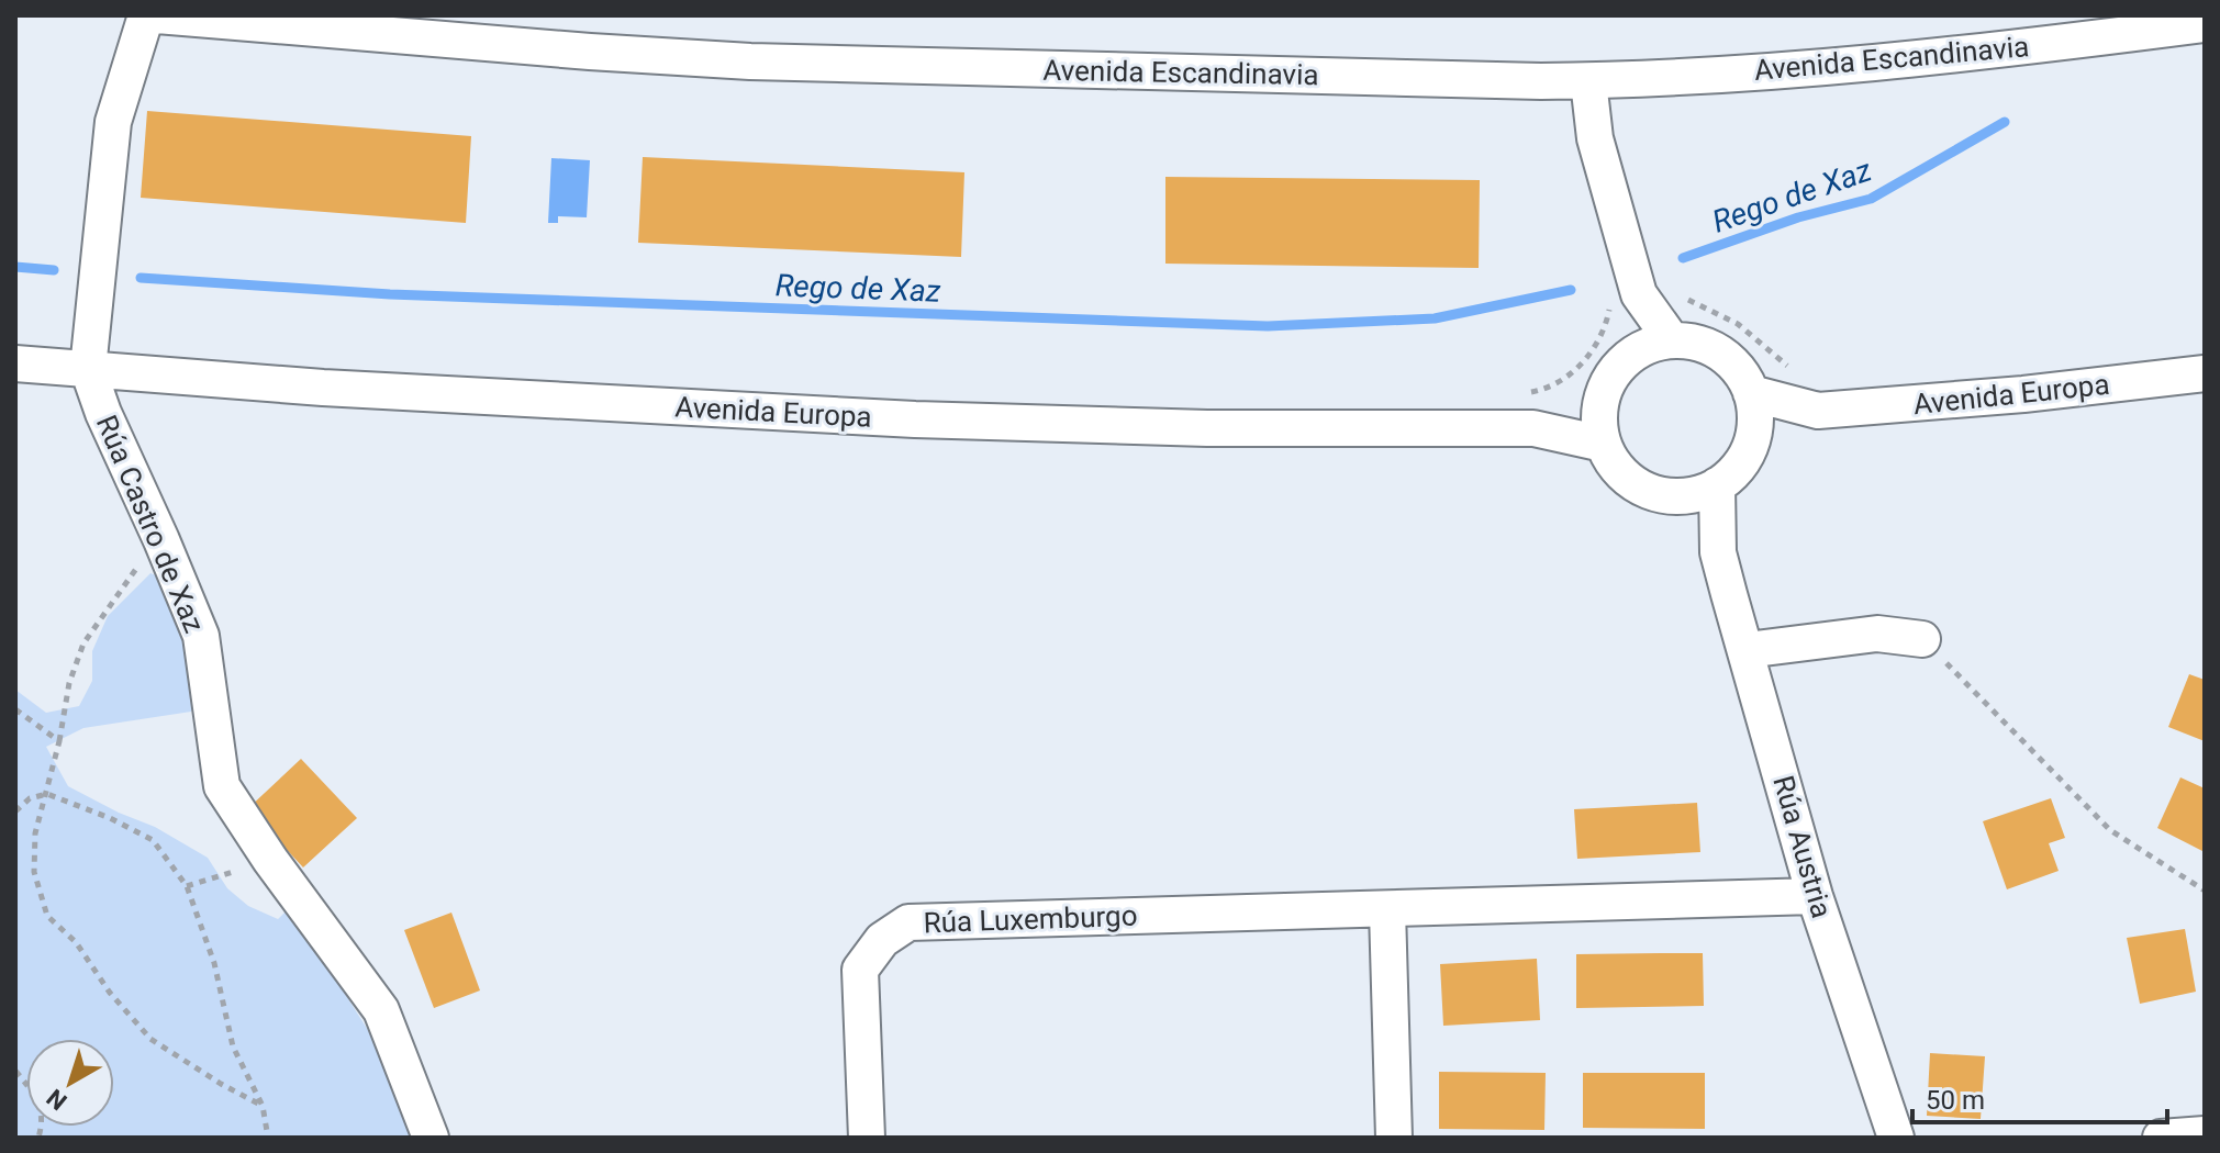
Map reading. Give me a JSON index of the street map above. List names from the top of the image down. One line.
{"streets":{"street":["Avenida Escandinavia","Avenida Europa","Rúa Castro de Xaz","Rúa Austria","Rúa Luxemburgo"]},"crossings":[["Avenida Europa","Rúa Castro de Xaz"],["Avenida Europa","Rúa Austria"],["Rúa Austria","Rúa Luxemburgo"]],"water":["Rego de Xaz"],"scale_bar":"50 m","north":"bottom left"}
